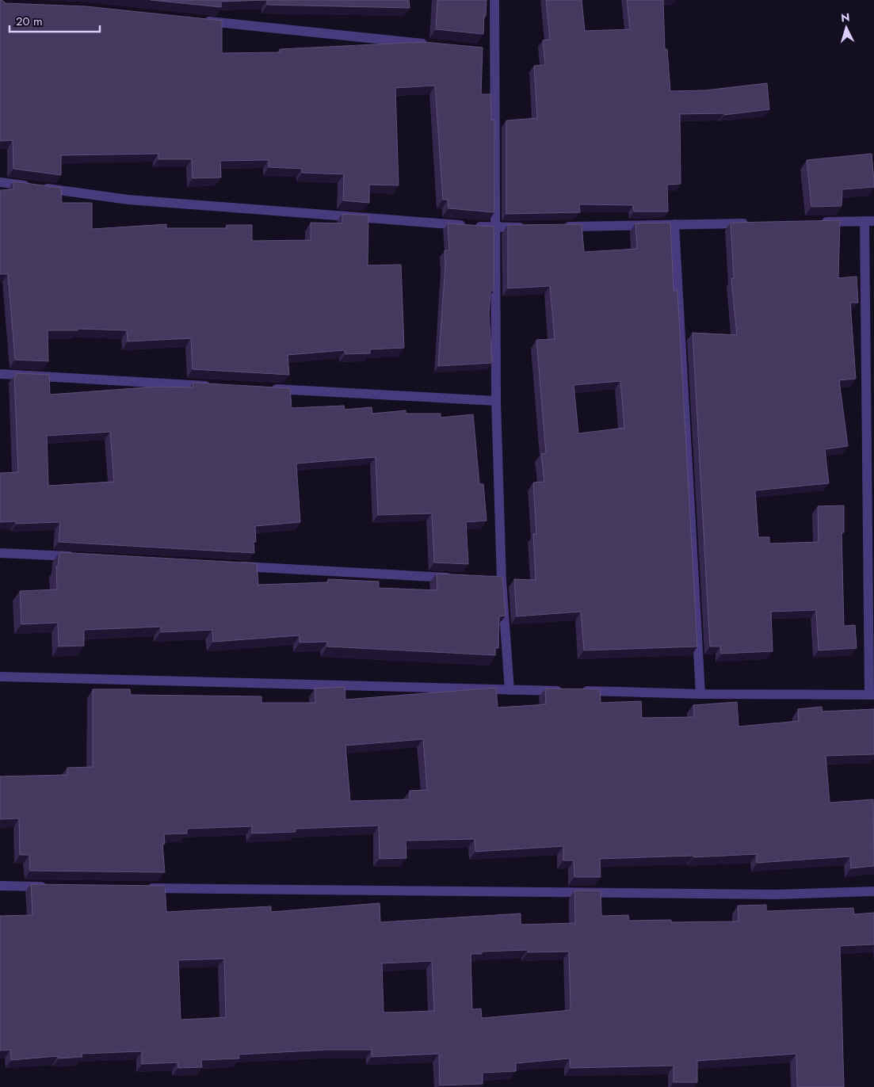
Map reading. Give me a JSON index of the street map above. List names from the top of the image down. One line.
{"scale_bar":"20 m","north":"top"}
